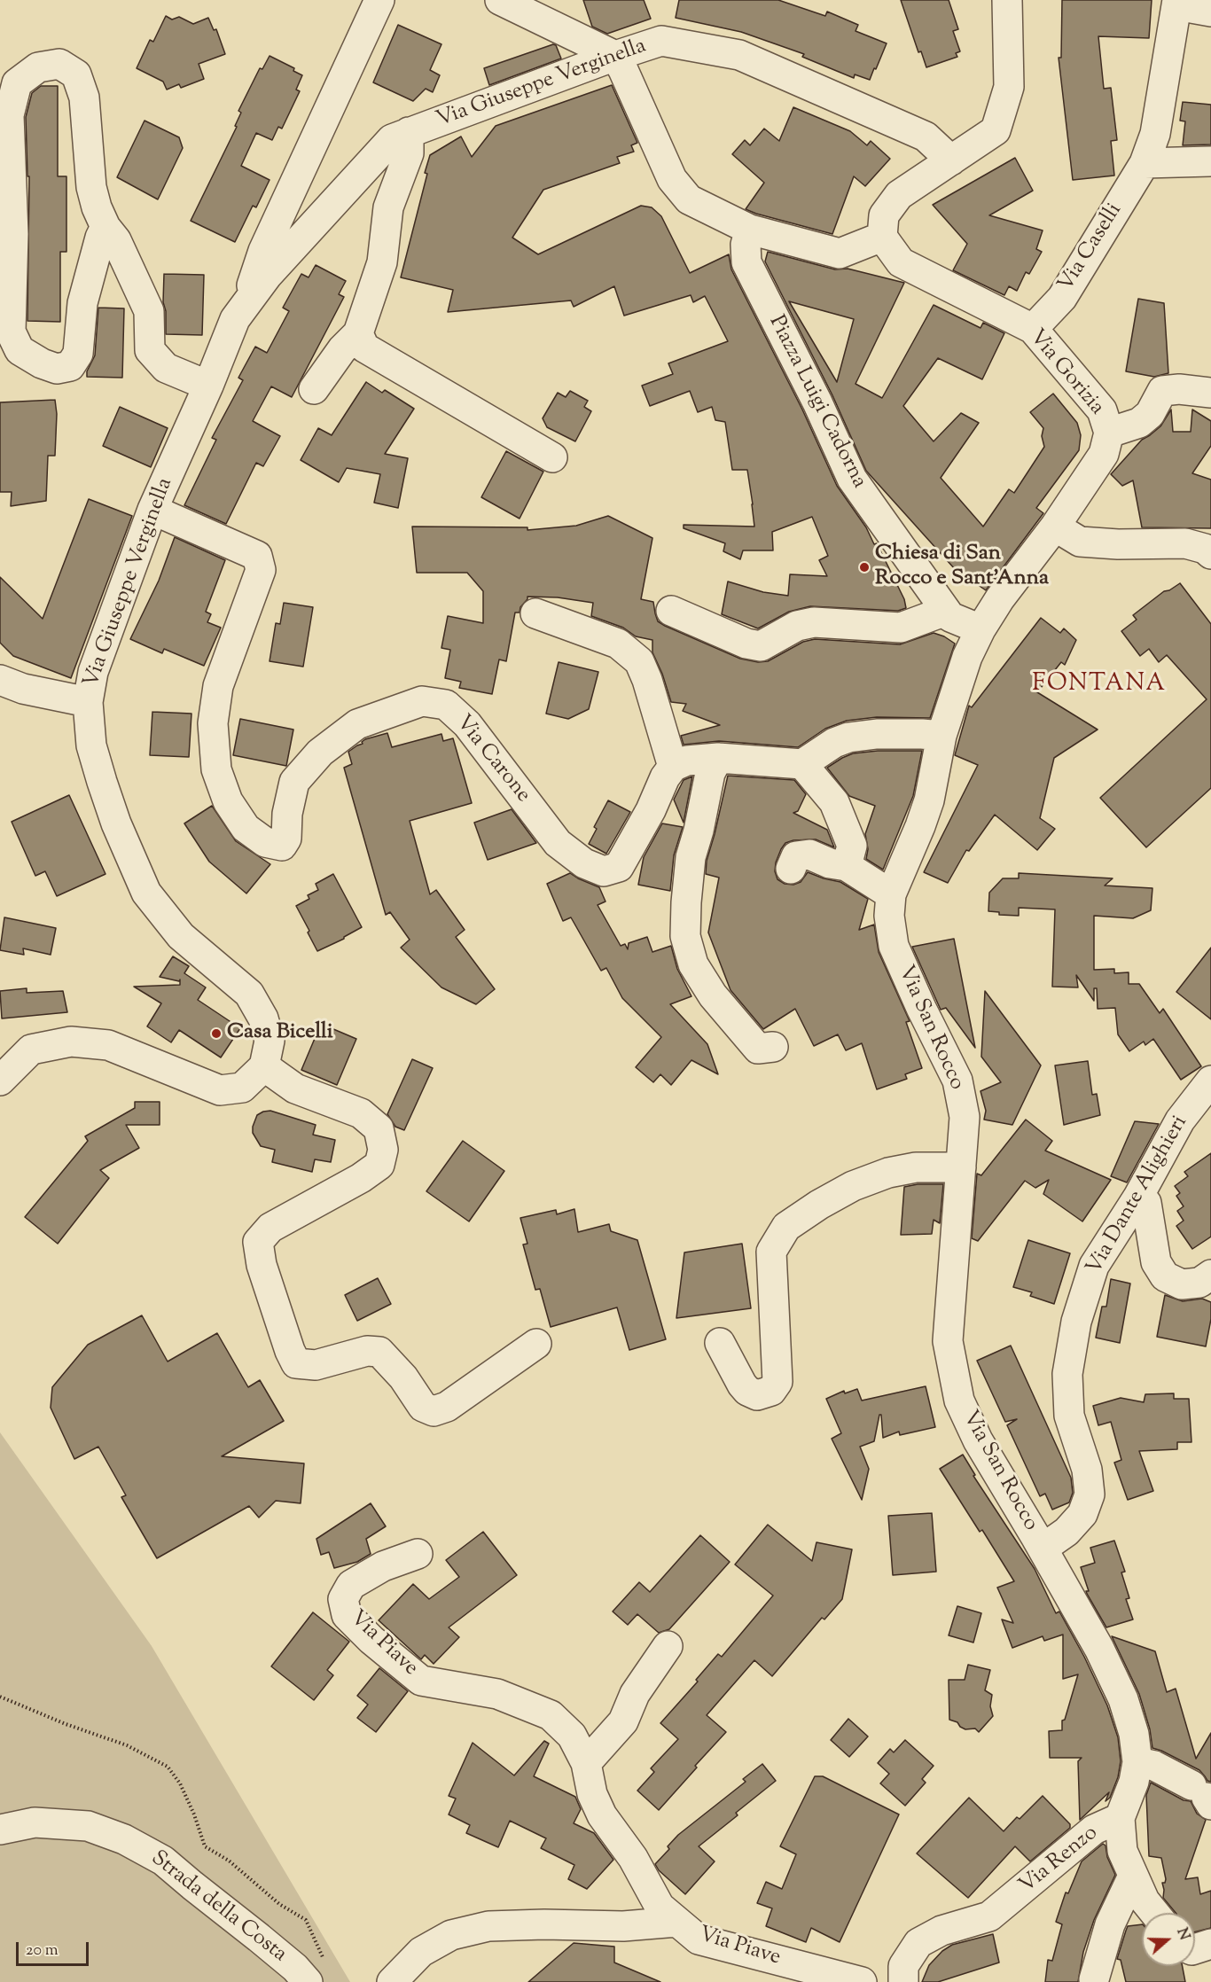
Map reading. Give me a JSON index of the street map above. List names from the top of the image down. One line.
{"streets":{"street":["Via Giuseppe Verginella","Via Caselli","Via Gorizia","Piazza Luigi Cadorna","Via Carone","Via San Rocco","Via Dante Alighieri","Via Piave","Via Renzo","Strada della Costa"]},"crossings":[["Via Giuseppe Verginella","Via Carone"],["Via Caselli","Via Gorizia"],["Via Gorizia","Piazza Luigi Cadorna"],["Via Gorizia","Via San Rocco"],["Piazza Luigi Cadorna","Via San Rocco"],["Via San Rocco","Via Dante Alighieri"],["Via San Rocco","Via Renzo"],["Via Dante Alighieri","Via Renzo"]],"districts":["FONTANA"],"places":["Chiesa di San Rocco e Sant'Anna","Casa Bicelli"],"scale_bar":"20 m","north":"right"}
